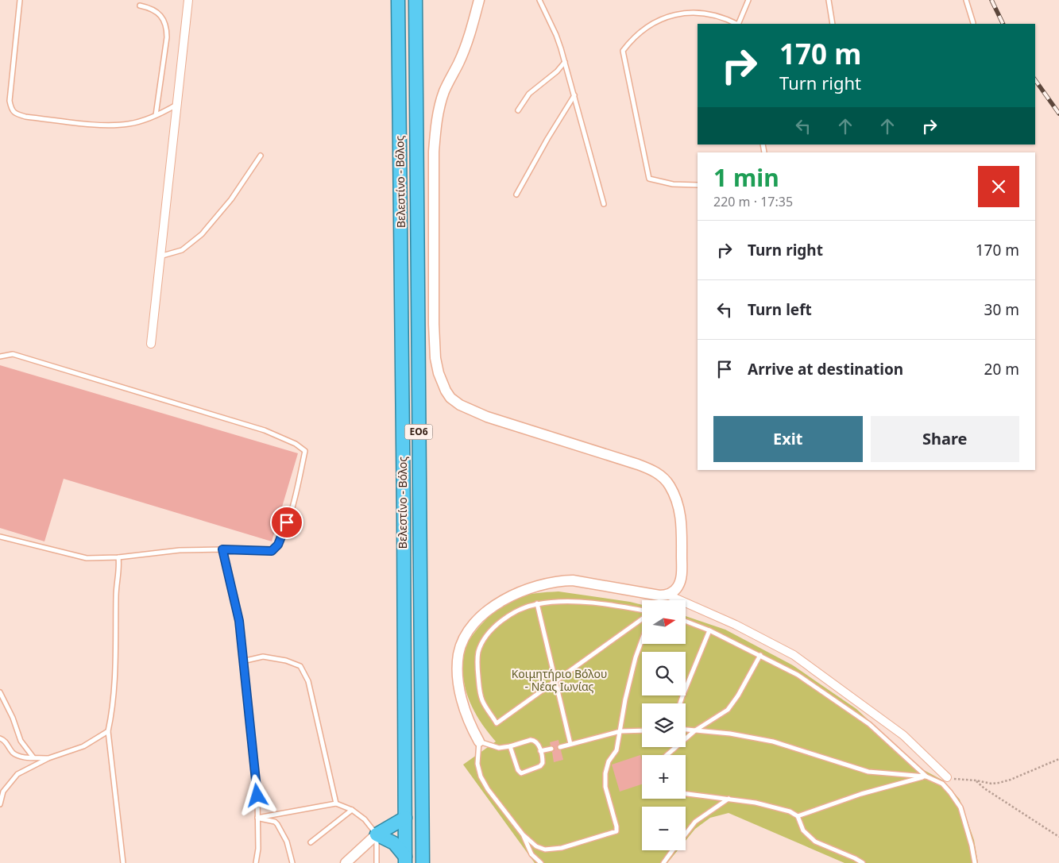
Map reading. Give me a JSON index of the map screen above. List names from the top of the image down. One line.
{"streets":{"highway":["Βελεστίνο - Βόλος","ΕΟ6"]},"parks":["Κοιμητήριο Βόλου - Νέας Ιωνίας"],"north":"right","page":{"turn":["170 m","Turn right"],"heading":["1 min","220 m · 17:35"],"list":[{"name":"Turn right","value":"170 m"},{"name":"Turn left","value":"30 m"},{"name":"Arrive at destination","value":"20 m"}],"buttons":["Exit","Share"],"map_buttons":["+","−"]}}
